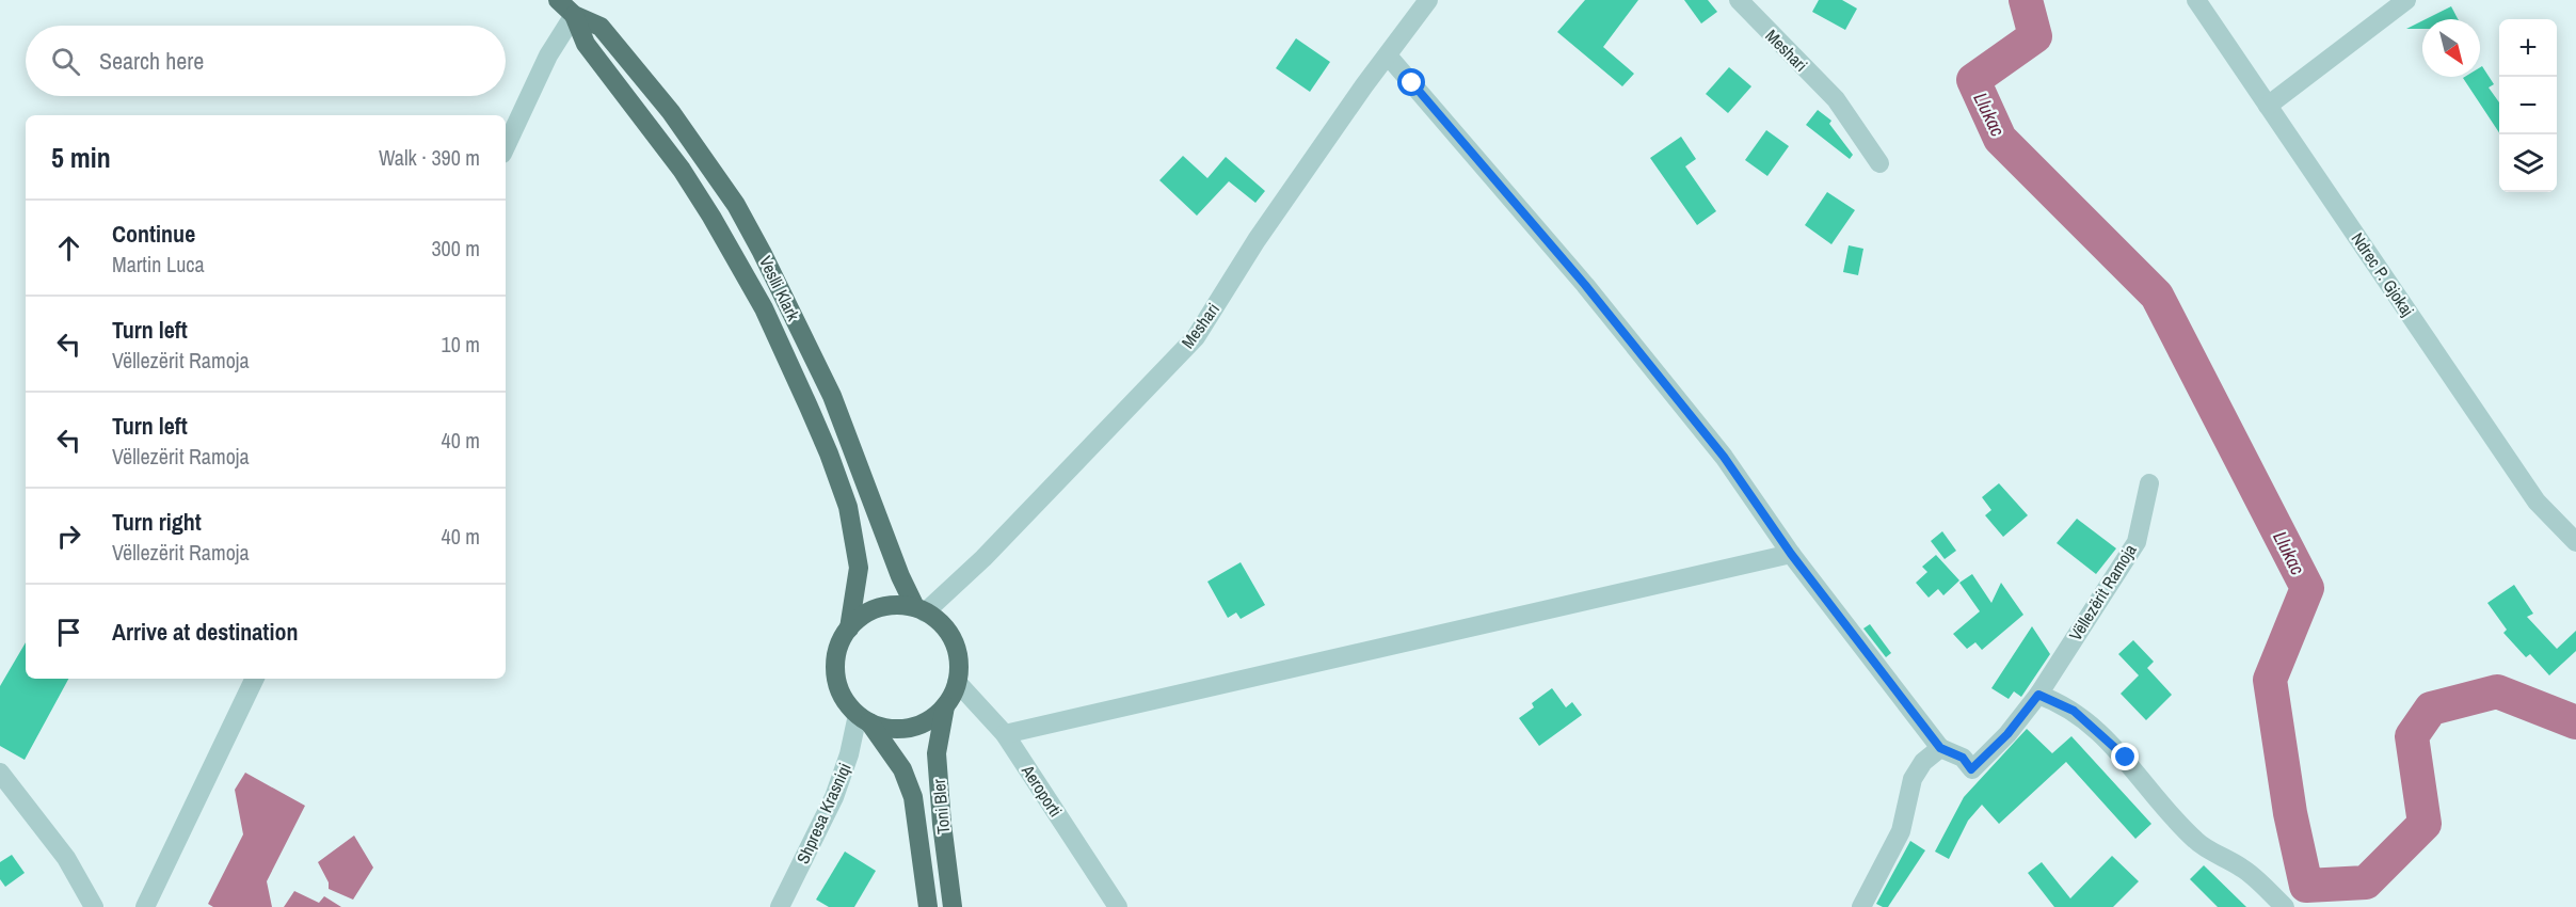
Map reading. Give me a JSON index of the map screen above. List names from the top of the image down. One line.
{"streets":{"main road":["Veslli Klark","Toni Bler"],"street":["Meshari","Ndrec P. Gjokaj","Vëllezërit Ramoja","Aeroporti","Shpresa Krasniqi"]},"crossings":[["Meshari","Veslli Klark"],["Meshari","Aeroporti"],["Meshari","Toni Bler"],["Meshari","Shpresa Krasniqi"],["Veslli Klark","Aeroporti"],["Veslli Klark","Toni Bler"],["Veslli Klark","Shpresa Krasniqi"],["Aeroporti","Toni Bler"],["Aeroporti","Shpresa Krasniqi"],["Toni Bler","Shpresa Krasniqi"]],"water":["Llukac"],"north":"bottom right","page":{"map_buttons":["+","−"],"search":"Search here","heading":["5 min","Walk · 390 m"],"list":[["Continue","Martin Luca","300 m"],["Turn left","Vëllezërit Ramoja","10 m"],["Turn left","Vëllezërit Ramoja","40 m"],["Turn right","Vëllezërit Ramoja","40 m"],"Arrive at destination"]}}
